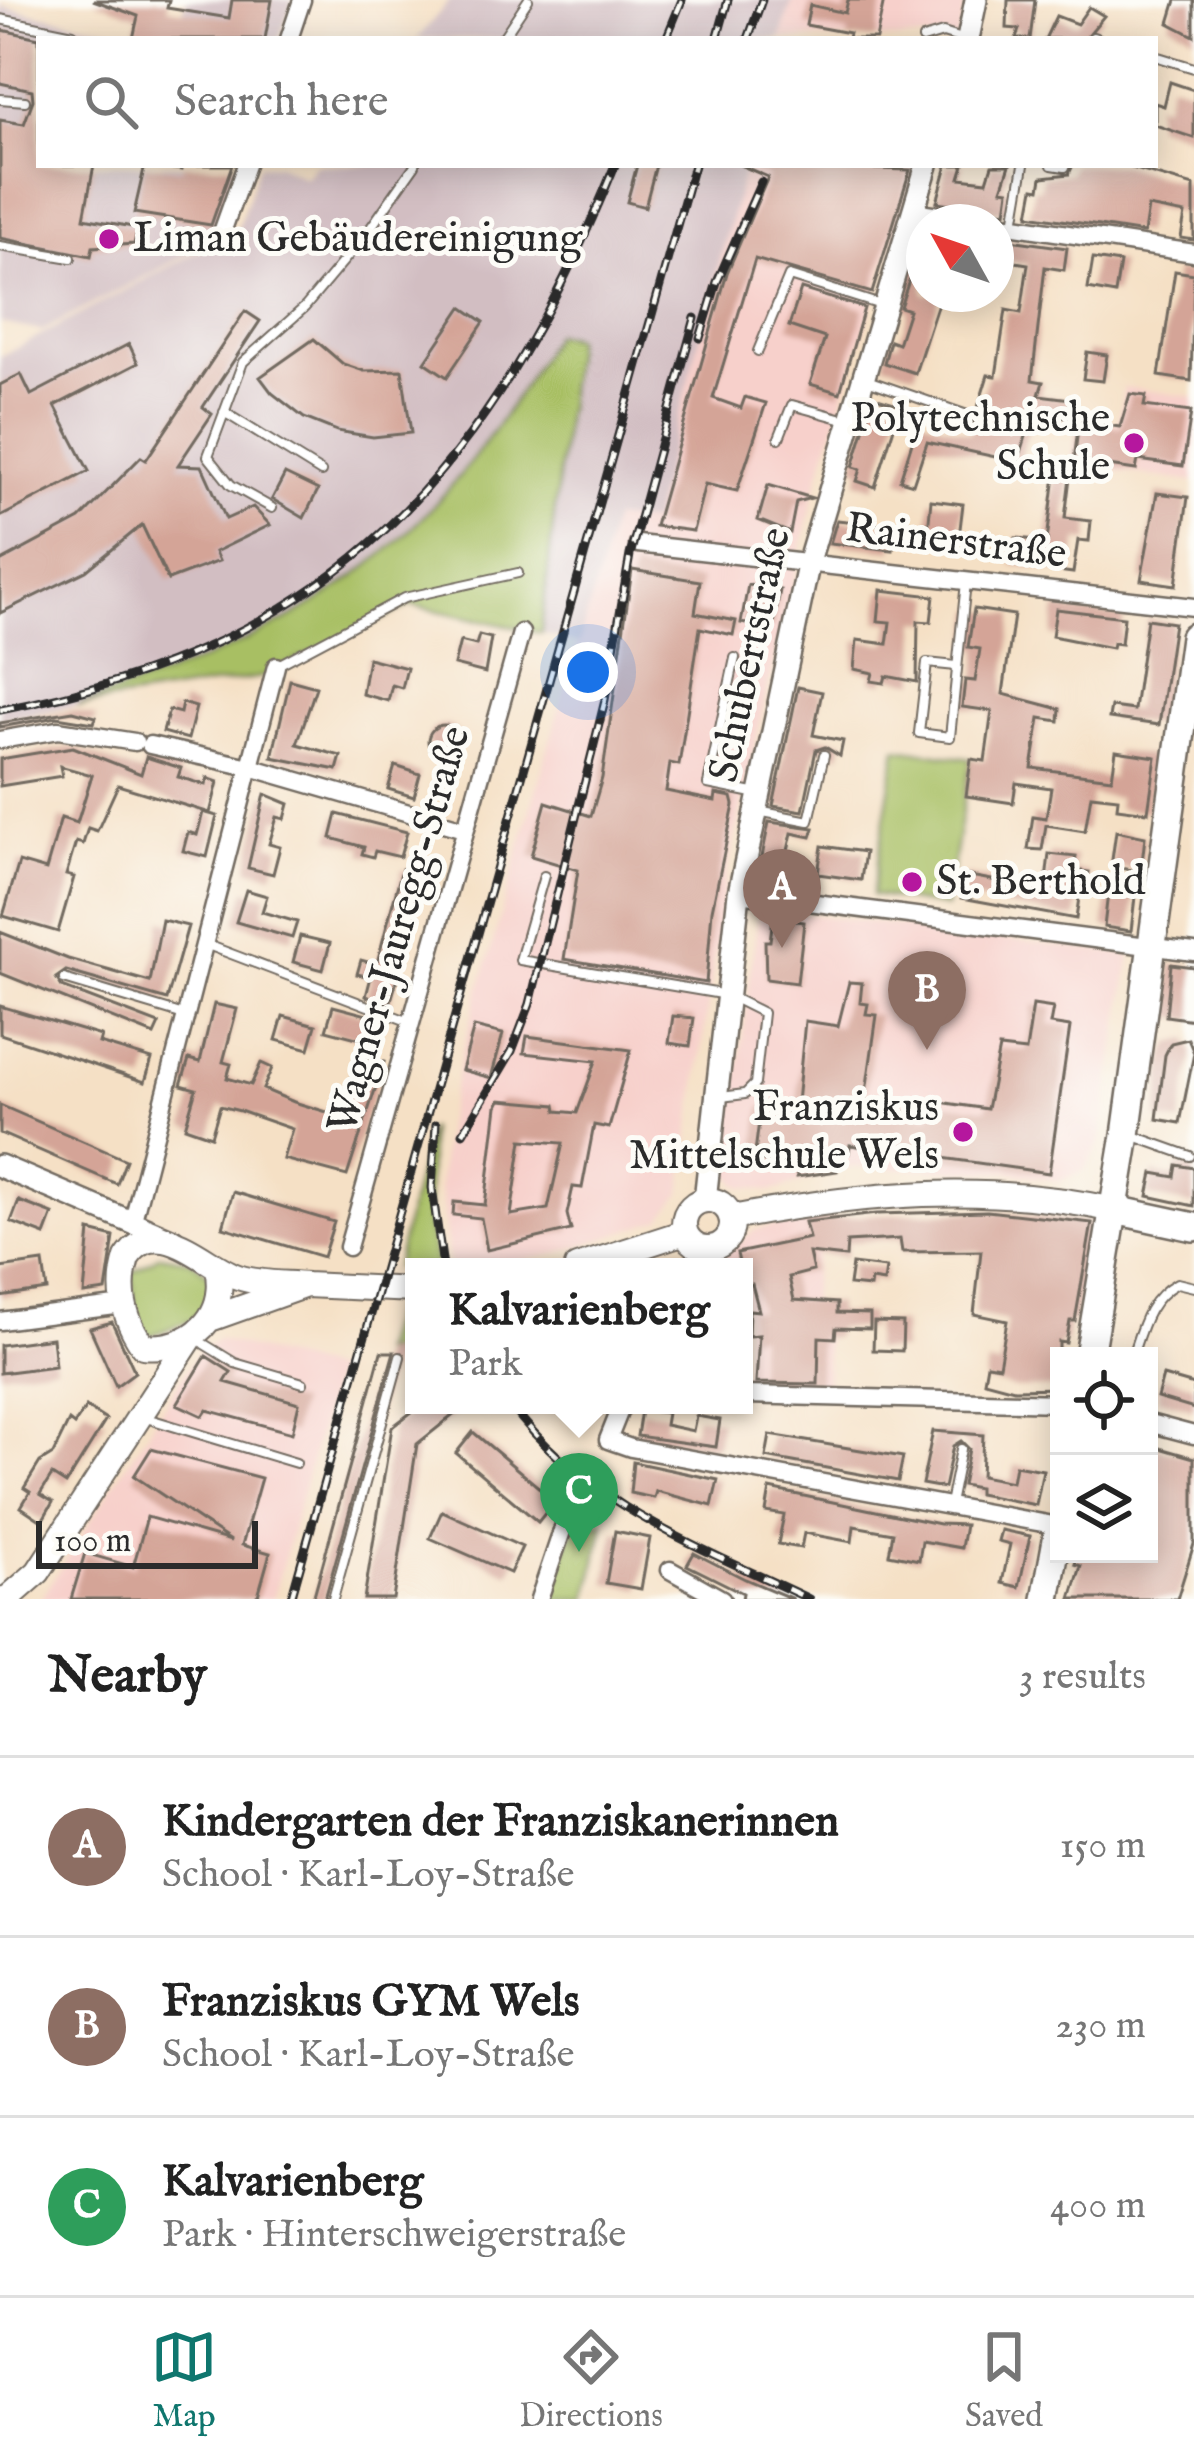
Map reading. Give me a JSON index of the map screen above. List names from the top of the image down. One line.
{"streets":{"street":["Rainerstraße","Schubertstraße","Wagner-Jauregg-Straße"]},"crossings":[["Rainerstraße","Schubertstraße"]],"places":["Liman Gebäudereinigung","Polytechnische Schule","St. Berthold","Franziskus Mittelschule Wels"],"scale_bar":"100 m","north":"top left","page":{"search":"Search here","pins":["A","B","C"],"popup":["Kalvarienberg","Park"],"scale":"100 m","heading":["Nearby","3 results"],"list":[{"mark":"A","name":"Kindergarten der Franziskanerinnen","note":"School · Karl-Loy-Straße","value":"150 m"},{"mark":"B","name":"Franziskus GYM Wels","note":"School · Karl-Loy-Straße","value":"230 m"},{"mark":"C","name":"Kalvarienberg","note":"Park · Hinterschweigerstraße","value":"400 m"}],"nav":["Map","Directions","Saved"]}}
